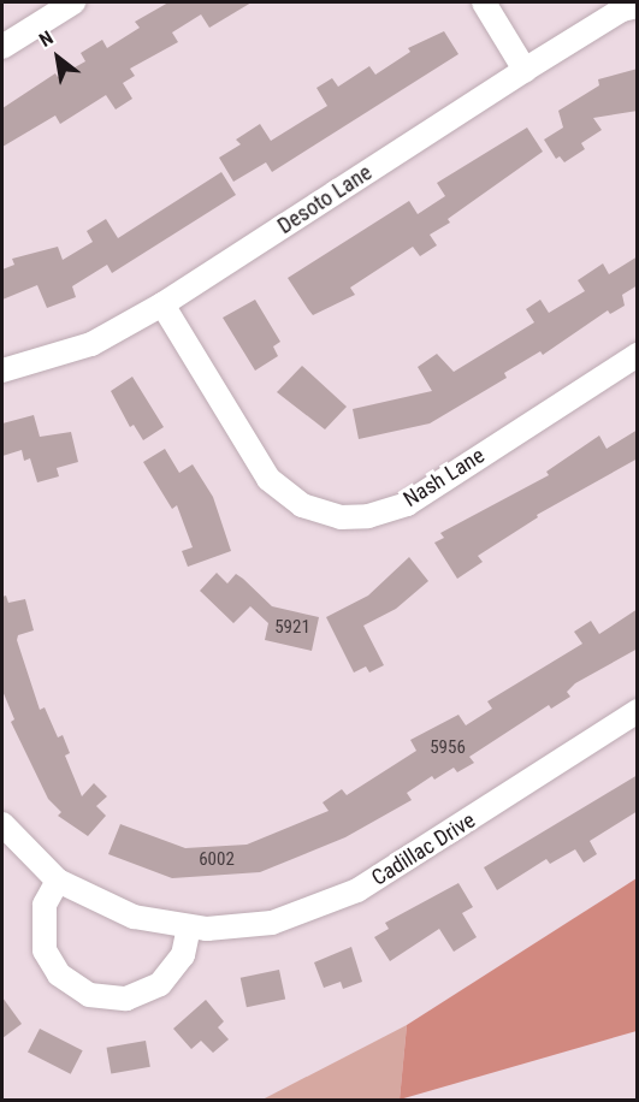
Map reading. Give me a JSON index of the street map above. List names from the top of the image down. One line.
{"streets":{"street":["Desoto Lane","Nash Lane","Cadillac Drive"]},"crossings":[["Desoto Lane","Nash Lane"]],"house_numbers":["5921","5956","6002"],"north":"top left"}
